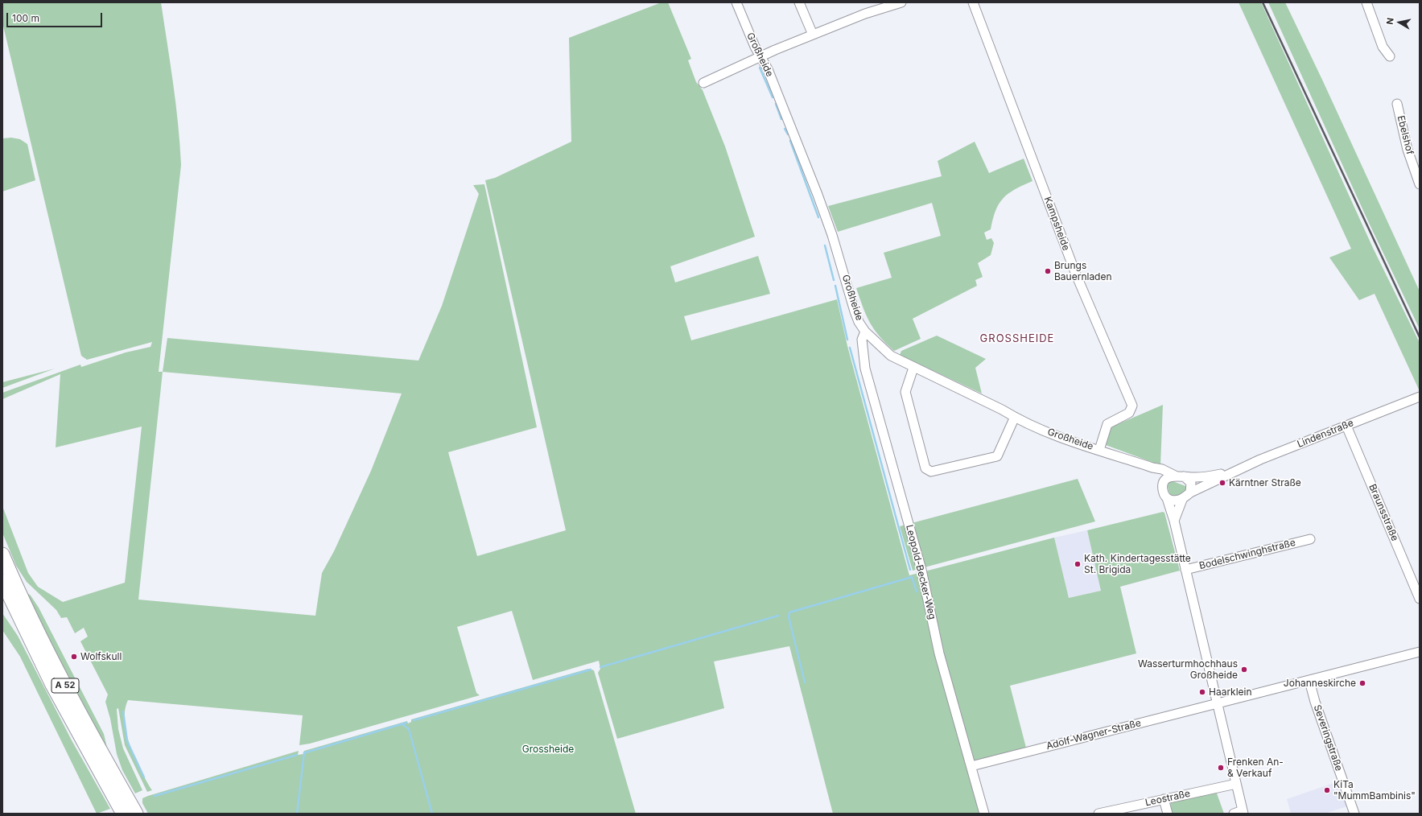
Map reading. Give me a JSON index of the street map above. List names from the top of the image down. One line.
{"streets":{"highway":["A 52"],"street":["Großheide","Ebelshof","Kampsheide","Lindenstraße","Braunsstraße","Bodelschwinghstraße","Leopold-Becker-Weg","Adolf-Wagner-Straße","Severingstraße","Leostraße"]},"crossings":[["Großheide","Kampsheide"],["Großheide","Lindenstraße"],["Großheide","Leopold-Becker-Weg"],["Lindenstraße","Braunsstraße"],["Leopold-Becker-Weg","Adolf-Wagner-Straße"],["Adolf-Wagner-Straße","Severingstraße"]],"districts":["GROSSHEIDE"],"parks":["Grossheide"],"places":["Brungs Bauernladen","Kärntner Straße","Kath. Kindertagesstätte St. Brigida","Wolfskull","Wasserturmhochhaus Großheide","Johanneskirche","Haarklein","Frenken An- & Verkauf","KiTa \"MummBambinis\""],"scale_bar":"100 m","north":"left"}
